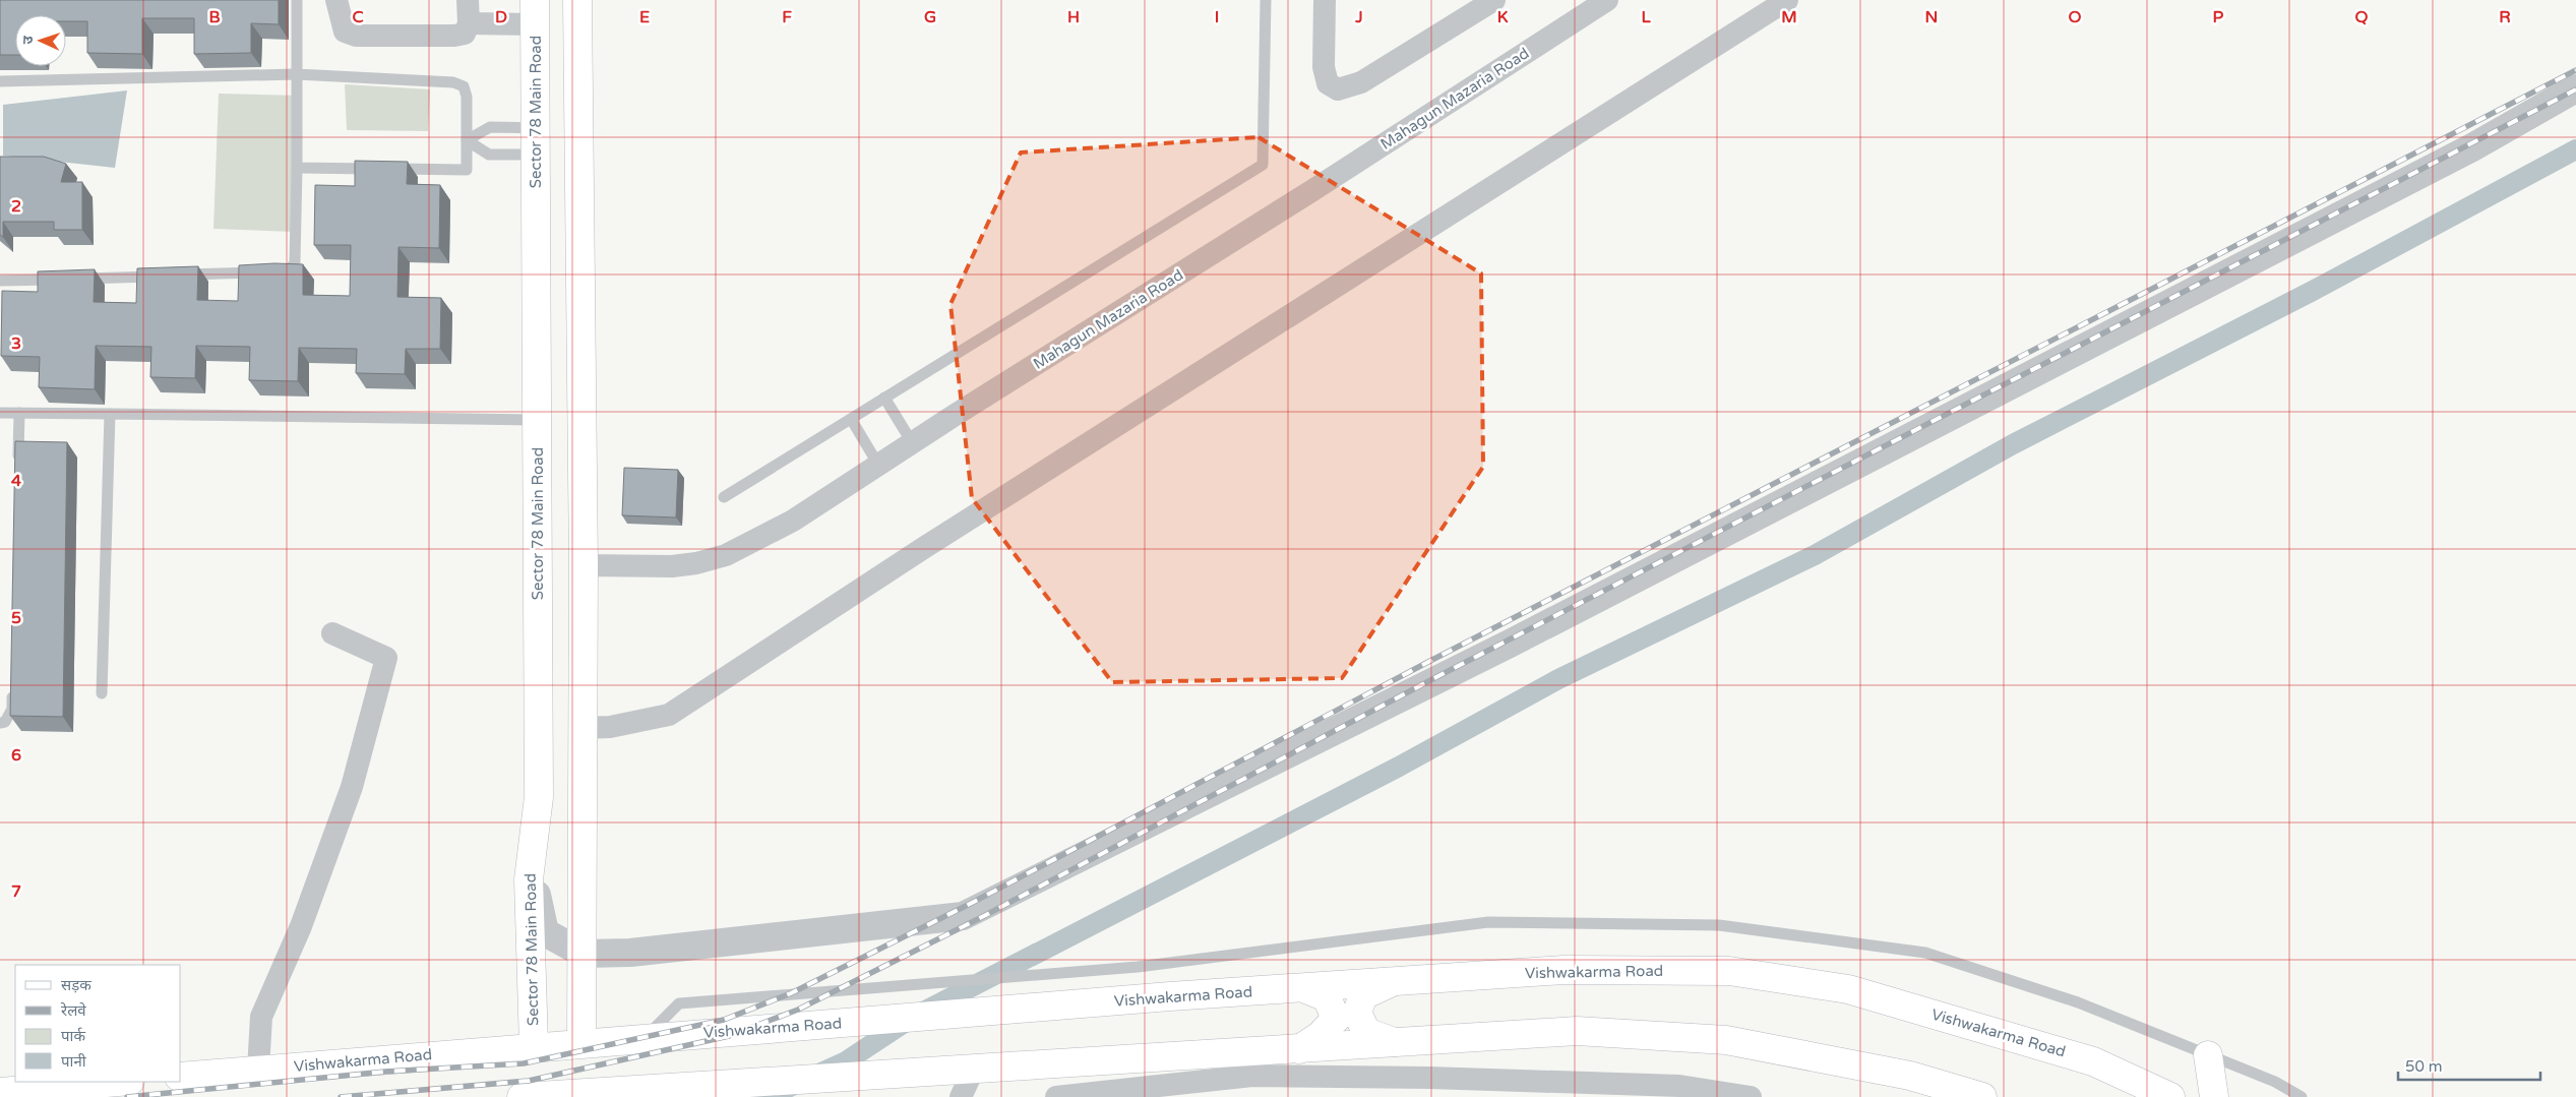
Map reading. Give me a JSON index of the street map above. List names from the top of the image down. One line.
{"streets":{"main road":["Sector 78 Main Road","Vishwakarma Road"],"street":["Mahagun Mazaria Road"]},"crossings":[["Sector 78 Main Road","Vishwakarma Road"]],"legend":["सड़क","रेलवे","पार्क","पानी"],"scale_bar":"50 m","north":"left","grid":{"columns":["B","C","D","E","F","G","H","I","J","K","L","M","N","O","P","Q","R"],"rows":["2","3","4","5","6","7"]}}
